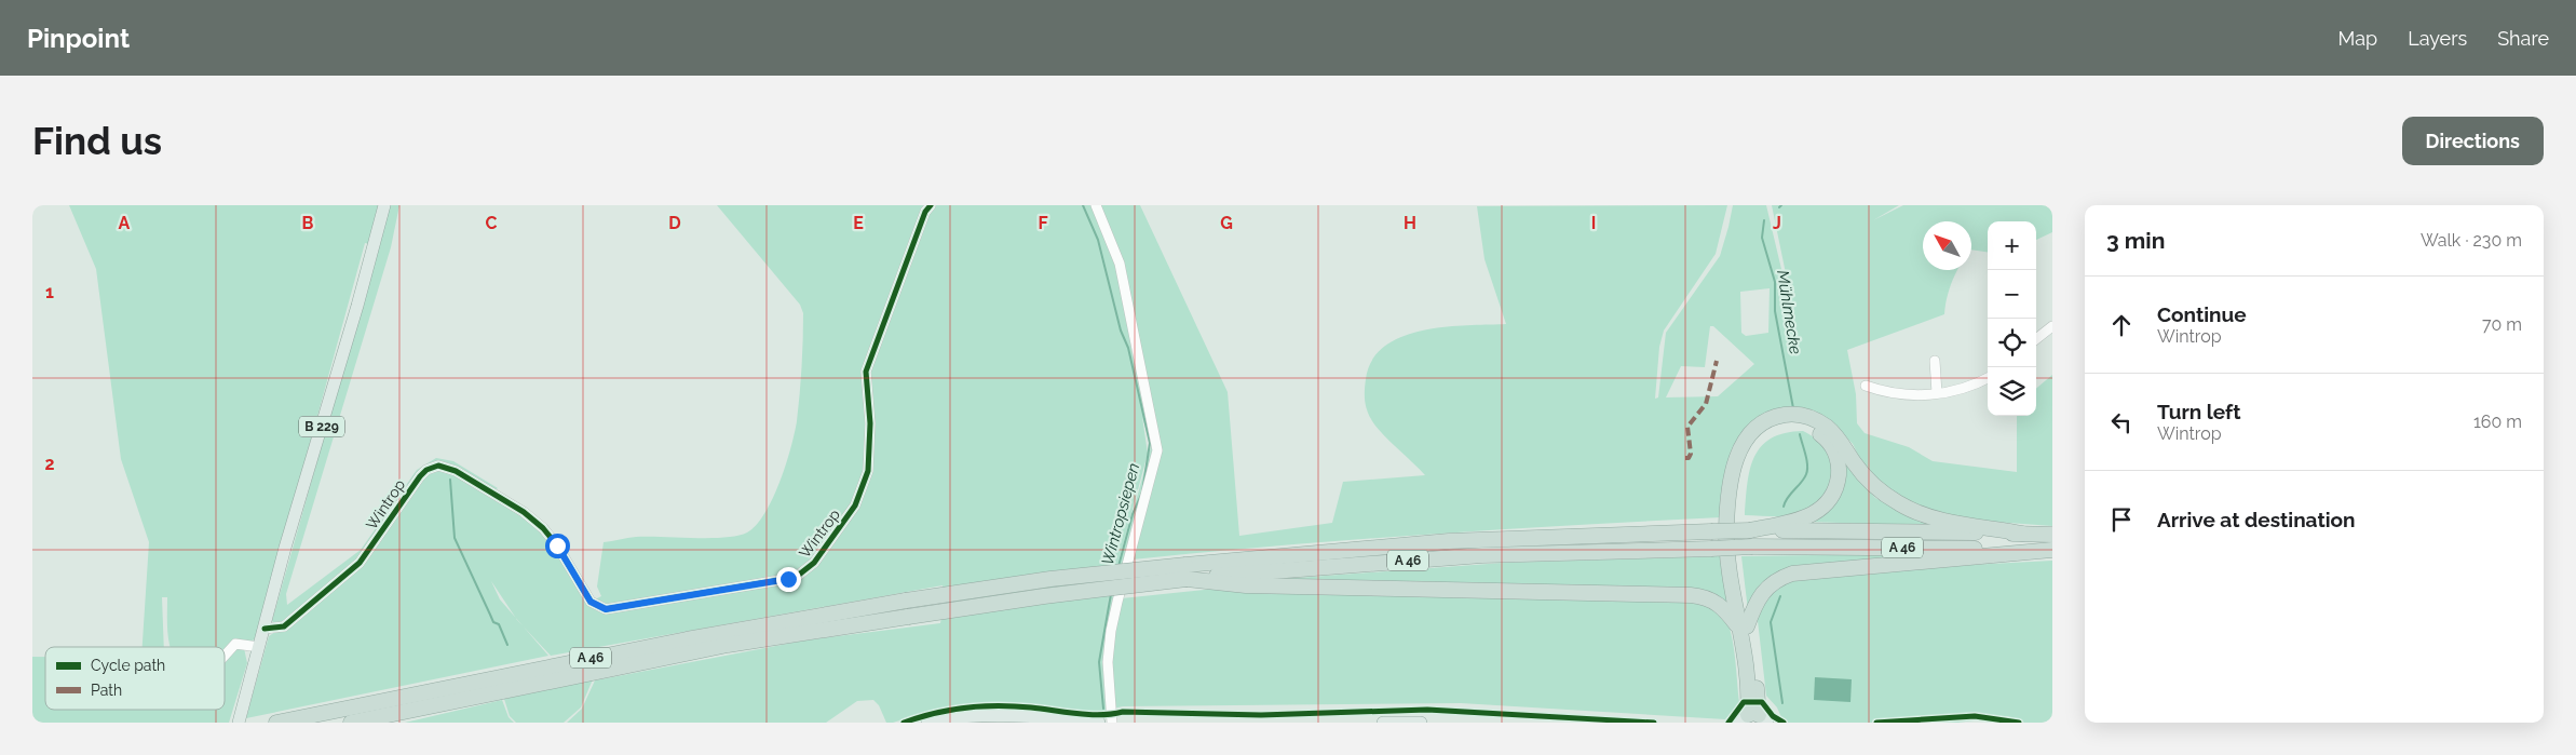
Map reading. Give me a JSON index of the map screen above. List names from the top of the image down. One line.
{"streets":{"highway":["A 46"],"main road":["B 229"],"street":["Wintrop"]},"crossings":[["B 229","Wintrop"]],"water":["Mühlmecke","Wintropsiepen"],"legend":["Cycle path","Path"],"north":"top left","page":{"header":"Pinpoint","nav":["Map","Layers","Share"],"buttons":"Directions","title":"Find us","heading":["3 min","Walk · 230 m"],"map_buttons":["+","−"],"list":[["Continue","Wintrop","70 m"],["Turn left","Wintrop","160 m"],"Arrive at destination"]},"grid":{"columns":["A","B","C","D","E","F","G","H","I","J"],"rows":["1","2"]}}
